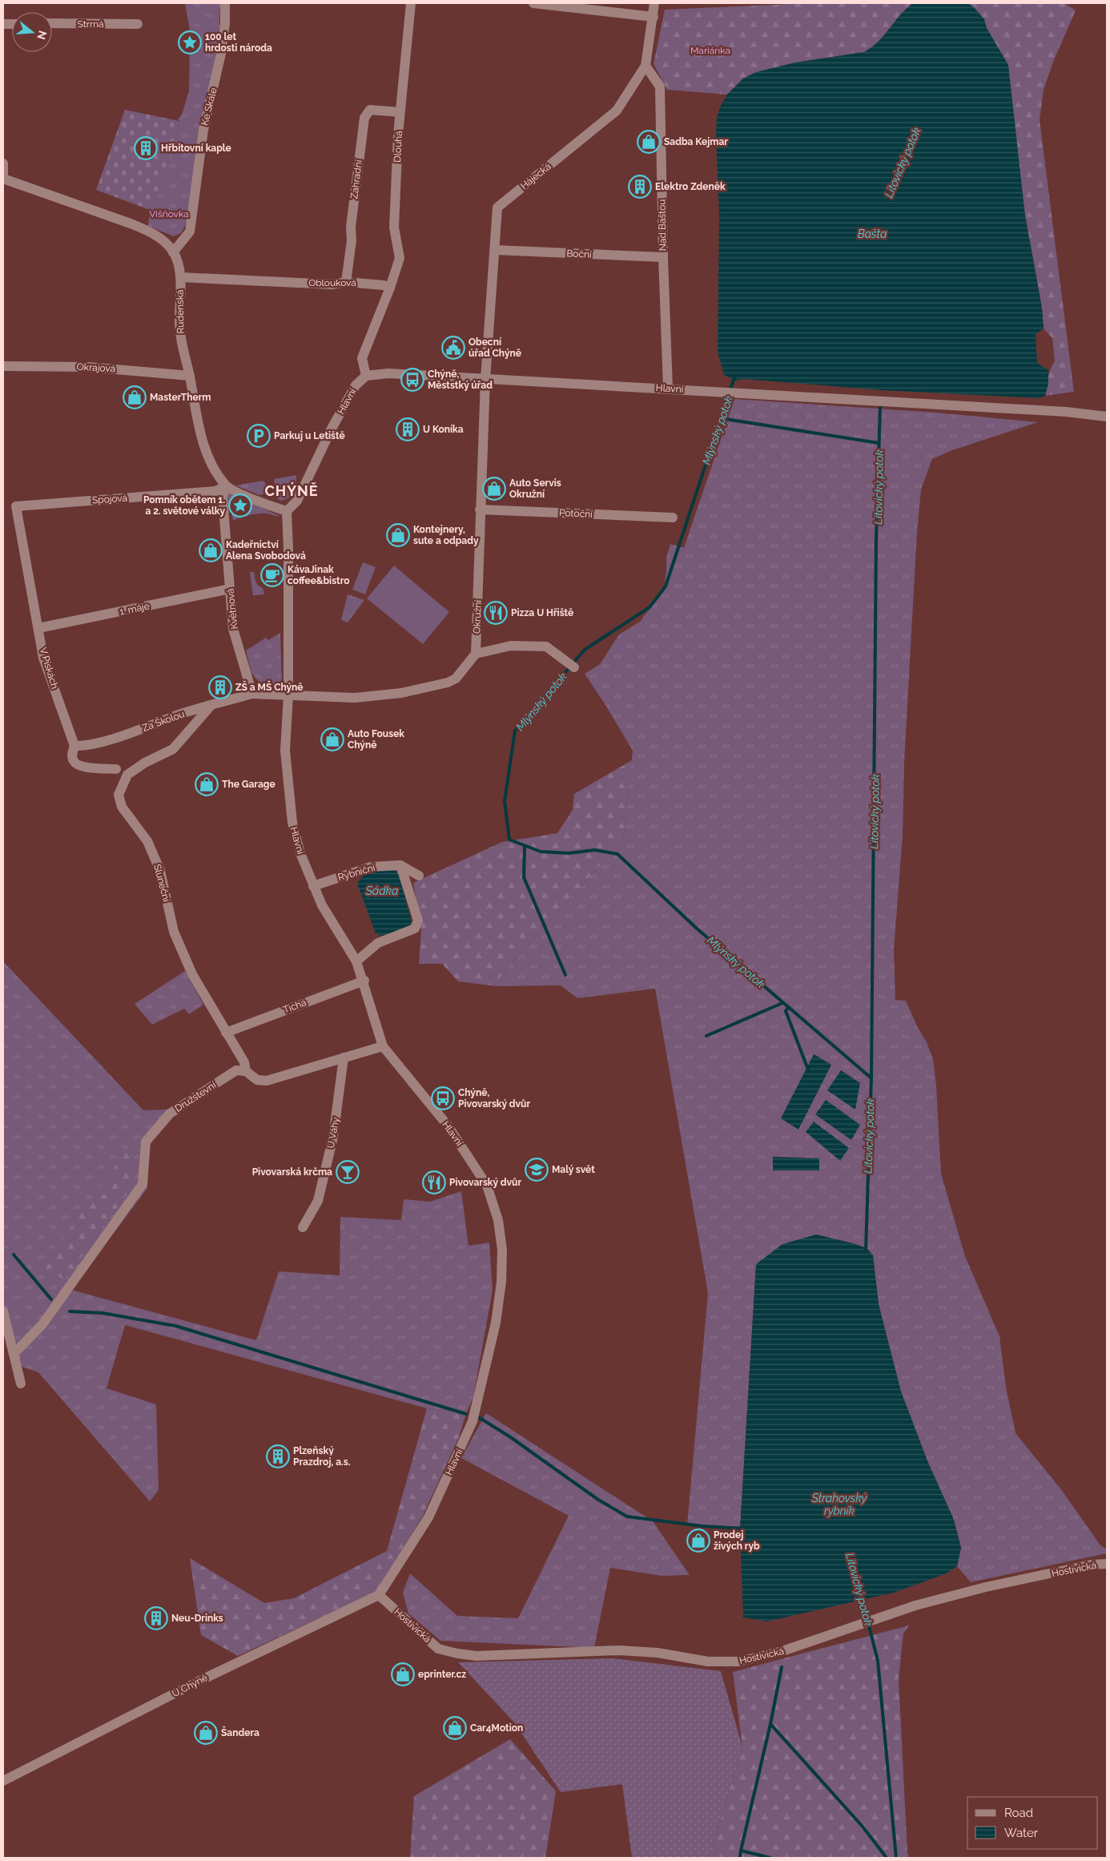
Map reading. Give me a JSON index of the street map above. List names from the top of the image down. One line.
{"streets":{"street":["Strmá","Ke Skále","Dlouhá","Hájecká","Zahradní","Nad Baštou","Boční","Oblouková","Rudenská","Okrajová","Hlavní","Spojová","Potoční","1. máje","Květnová","Okružní","V Pískách","Za Školou","Rybniční","Sluneční","Tichá","Družstevní","U Váhy","Hostivická","U Chýně"]},"crossings":[["Ke Skále","Rudenská"],["Dlouhá","Zahradní"],["Dlouhá","Oblouková"],["Hájecká","Nad Baštou"],["Hájecká","Boční"],["Hájecká","Hlavní"],["Hájecká","Okružní"],["Zahradní","Oblouková"],["Nad Baštou","Boční"],["Nad Baštou","Hlavní"],["Oblouková","Rudenská"],["Rudenská","Okrajová"],["Rudenská","Spojová"],["Rudenská","Květnová"],["Hlavní","Okružní"],["Hlavní","Rybniční"],["Hlavní","Tichá"],["Hlavní","Hostivická"],["Hlavní","U Chýně"],["Spojová","Květnová"],["Spojová","V Pískách"],["Potoční","Okružní"],["1. máje","Květnová"],["1. máje","V Pískách"],["Květnová","Za Školou"],["V Pískách","Za Školou"],["Za Školou","Sluneční"],["Sluneční","Tichá"],["Sluneční","Družstevní"],["Hostivická","U Chýně"]],"districts":["CHÝNĚ"],"water":["Litovický potok","Bašta","Mlýnský potok","Sádka","Strahovský rybník"],"parks":["Mariánka","Višňovka"],"places":{"place":["100 let hrdosti národa","Pomník obětem 1. a 2. světové války"],"shop":["Sadba Kejmar","MasterTherm","Auto Servis Okružní","Kontejnery, sute a odpady","Kadeřnictví Alena Svobodová","Auto Fousek Chýně","The Garage","Prodej živých ryb","eprinter.cz","Car4Motion","Šandera"],"building":["Hřbitovní kaple","Elektro Zdeněk","U Koníka","ZŠ a MŠ Chýně","Plzeňský Prazdroj, a.s.","Neu-Drinks"],"public building":["Obecní úřad Chýně"],"bus stop":["Chýně, Měststký úřad","Chýně, Pivovarský dvůr"],"parking":["Parkuj u Letiště"],"cafe":["KávaJinak coffee&bistro"],"restaurant":["Pizza U Hřiště","Pivovarský dvůr"],"school or university":["Malý svět"],"bar":["Pivovarská krčma"]},"legend":["Road","Water"],"north":"right"}
